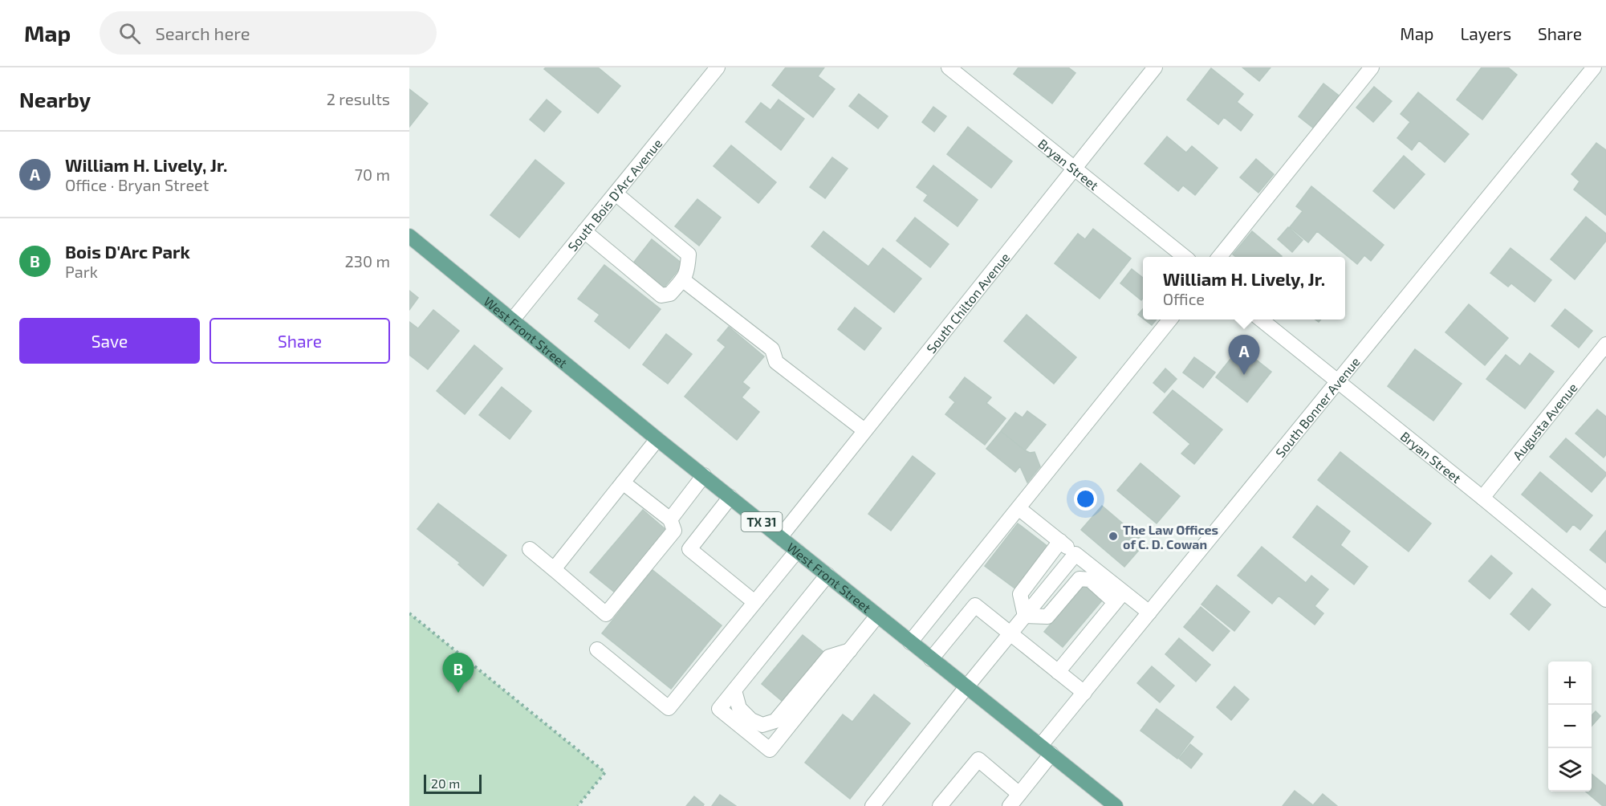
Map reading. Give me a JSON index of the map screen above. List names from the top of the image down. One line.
{"streets":{"main road":["West Front Street","TX 31"],"street":["Bryan Street","South Bois D'Arc Avenue","South Chilton Avenue","South Bonner Avenue","Augusta Avenue"]},"crossings":[["Bryan Street","South Chilton Avenue"],["Bryan Street","South Bonner Avenue"],["Bryan Street","Augusta Avenue"],["South Bois D'Arc Avenue","West Front Street"],["South Chilton Avenue","West Front Street"],["West Front Street","South Bonner Avenue"]],"places":["The Law Offices of C. D. Cowan"],"scale_bar":"20 m","page":{"header":"Map","search":"Search here","nav":["Map","Layers","Share"],"heading":["Nearby","2 results"],"list":[{"mark":"A","name":"William H. Lively, Jr.","note":"Office · Bryan Street","value":"70 m"},{"mark":"B","name":"Bois D'Arc Park","note":"Park","value":"230 m"}],"popup":["William H. Lively, Jr.","Office"],"buttons":["Save","Share"],"pins":["A","B"],"map_buttons":["+","−"],"scale":"20 m"}}
